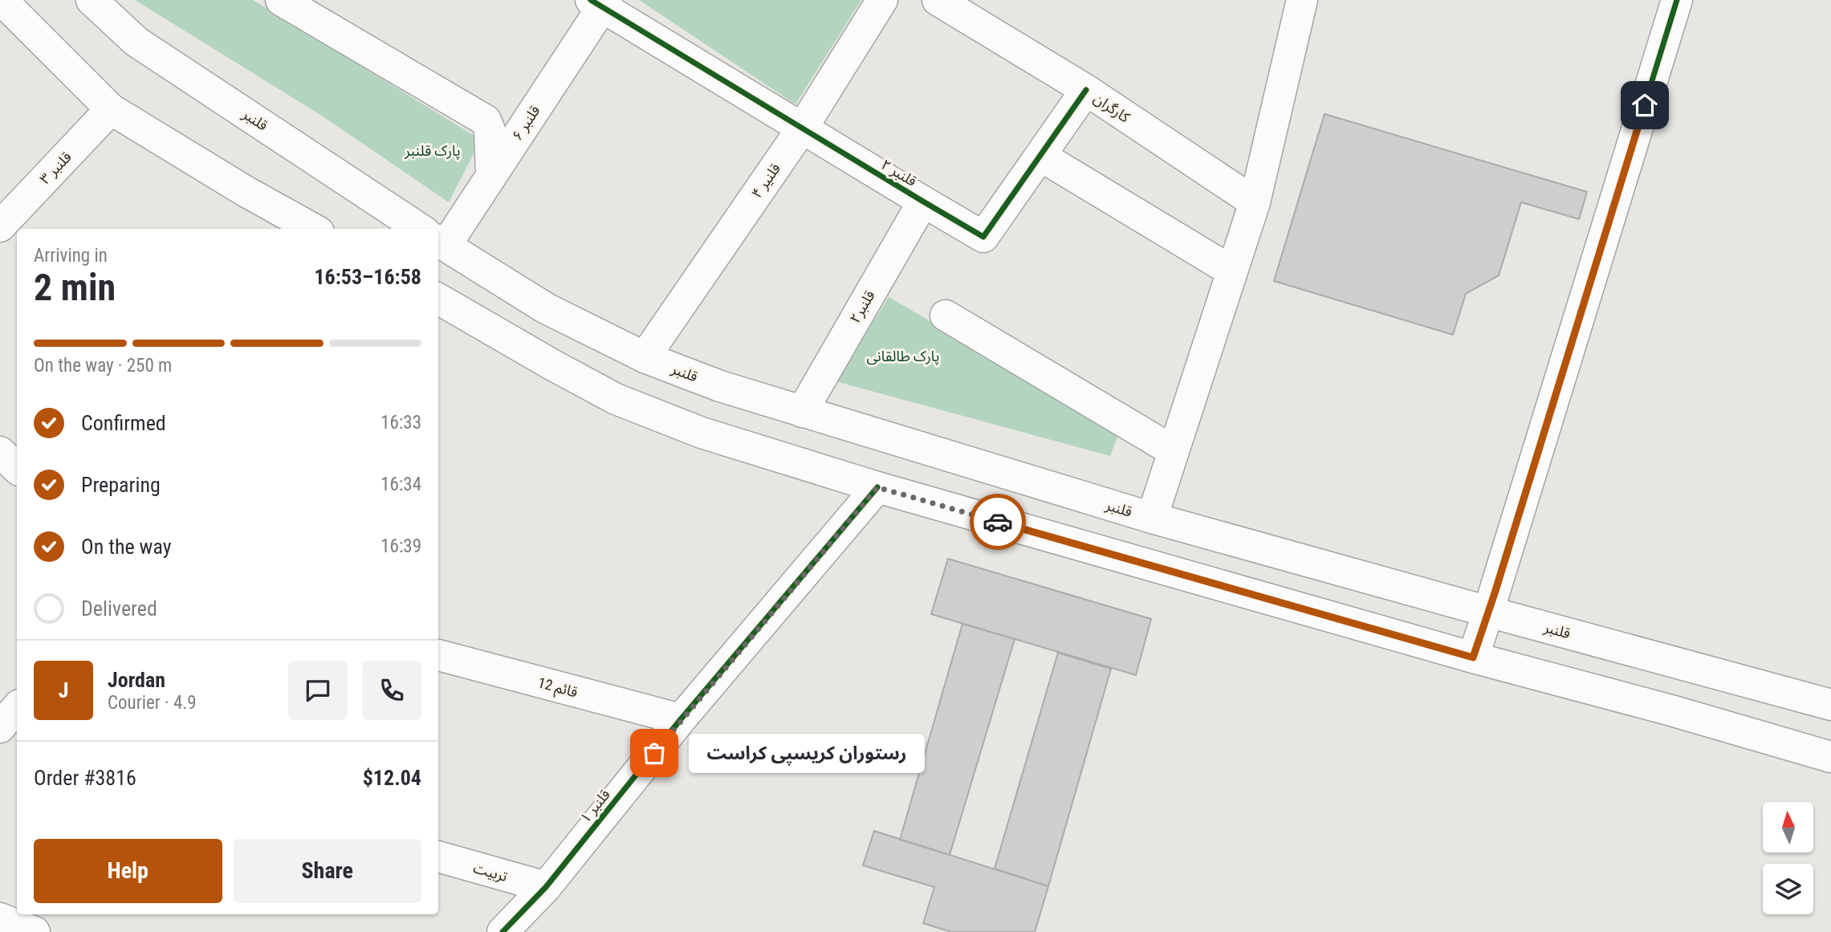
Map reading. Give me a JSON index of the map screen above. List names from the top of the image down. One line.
{"streets":{"street":["کارگران","قلنبر","قلنبر ۶","قلنبر ۳","قلنبر ۲","قلنیر ۴","قلنبر۲","قائم 12","قلنبر ۱","تربیت"]},"crossings":[["قلنبر","قلنیر ۴"],["قلنبر","قلنبر۲"],["قلنبر ۶","قلنبر ۲"],["قلنبر ۲","قلنیر ۴"],["قلنبر ۲","قلنبر۲"],["قائم 12","قلنبر ۱"],["قلنبر ۱","تربیت"]],"parks":["پارک قلنبر","پارک طالقانی"],"places":["رستوران کریسپی کراست"],"north":"top","page":{"heading":["2 min","Arriving in","16:53–16:58"],"panel":["Jordan","Courier · 4.9","Order #3816","$12.04"],"bar":"On the way · 250 m","list":[["Confirmed","16:33"],["Preparing","16:34"],["On the way","16:39"],"Delivered"],"round":"J","bubble":"رستوران کریسپی کراست","buttons":["Help","Share"]}}
